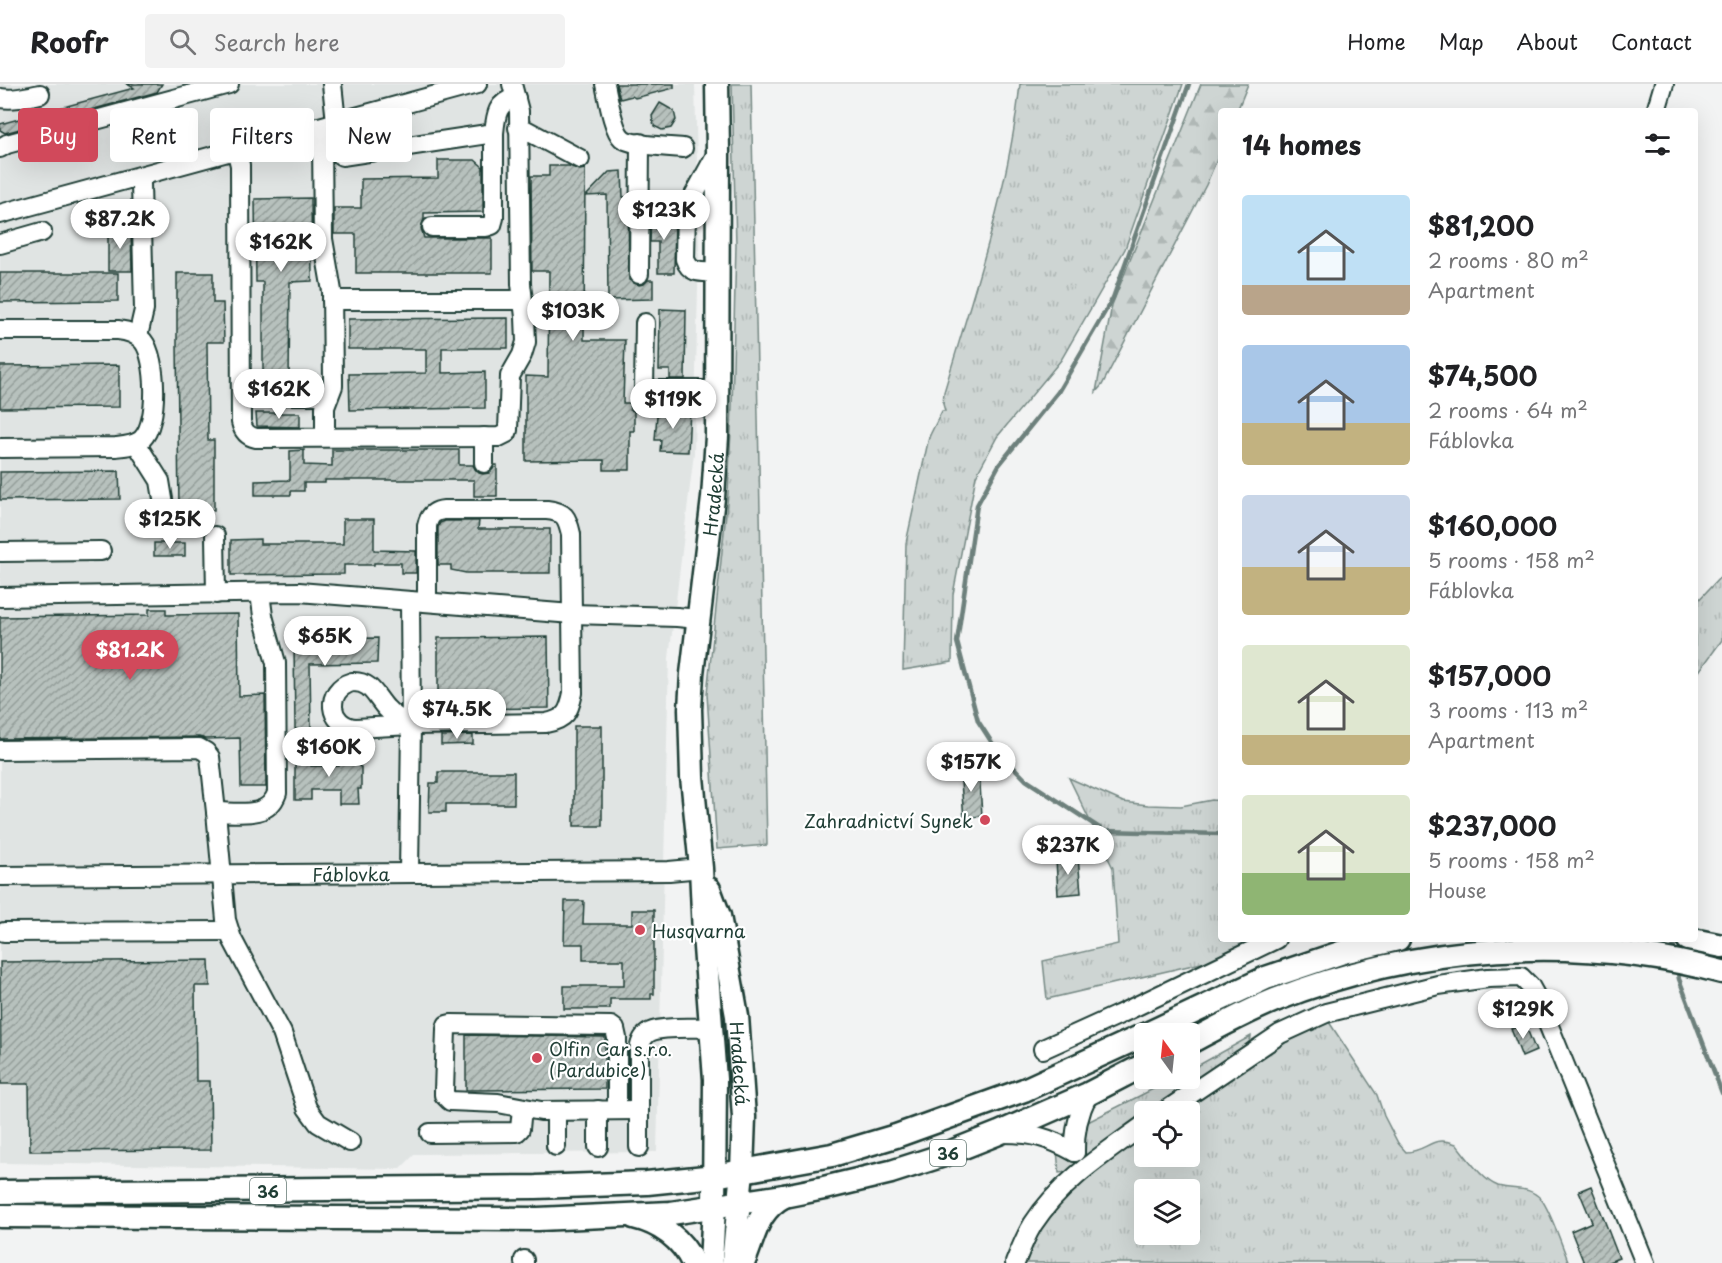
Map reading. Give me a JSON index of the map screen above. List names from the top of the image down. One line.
{"streets":{"main road":["Hradecká","36"],"street":["Fáblovka"]},"crossings":[["Hradecká","Fáblovka"],["Hradecká","36"]],"places":["Zahradnictví Synek","Husqvarna","Olfin Car s.r.o. (Pardubice)"],"north":"top","page":{"header":"Roofr","search":"Search here","nav":["Home","Map","About","Contact"],"chip":["Buy","Rent","Filters","New"],"heading":"14 homes","list":[{"name":"$81,200","note":"2 rooms · 80 m² · Apartment"},{"name":"$74,500","note":"2 rooms · 64 m² · Fáblovka"},{"name":"$160,000","note":"5 rooms · 158 m² · Fáblovka"},{"name":"$157,000","note":"3 rooms · 113 m² · Apartment"},{"name":"$237,000","note":"5 rooms · 158 m² · House"}],"price":["$123K","$87.2K","$162K","$103K","$162K","$119K","$125K","$65K","$81.2K","$74.5K","$160K","$157K","$237K","$129K"]}}
